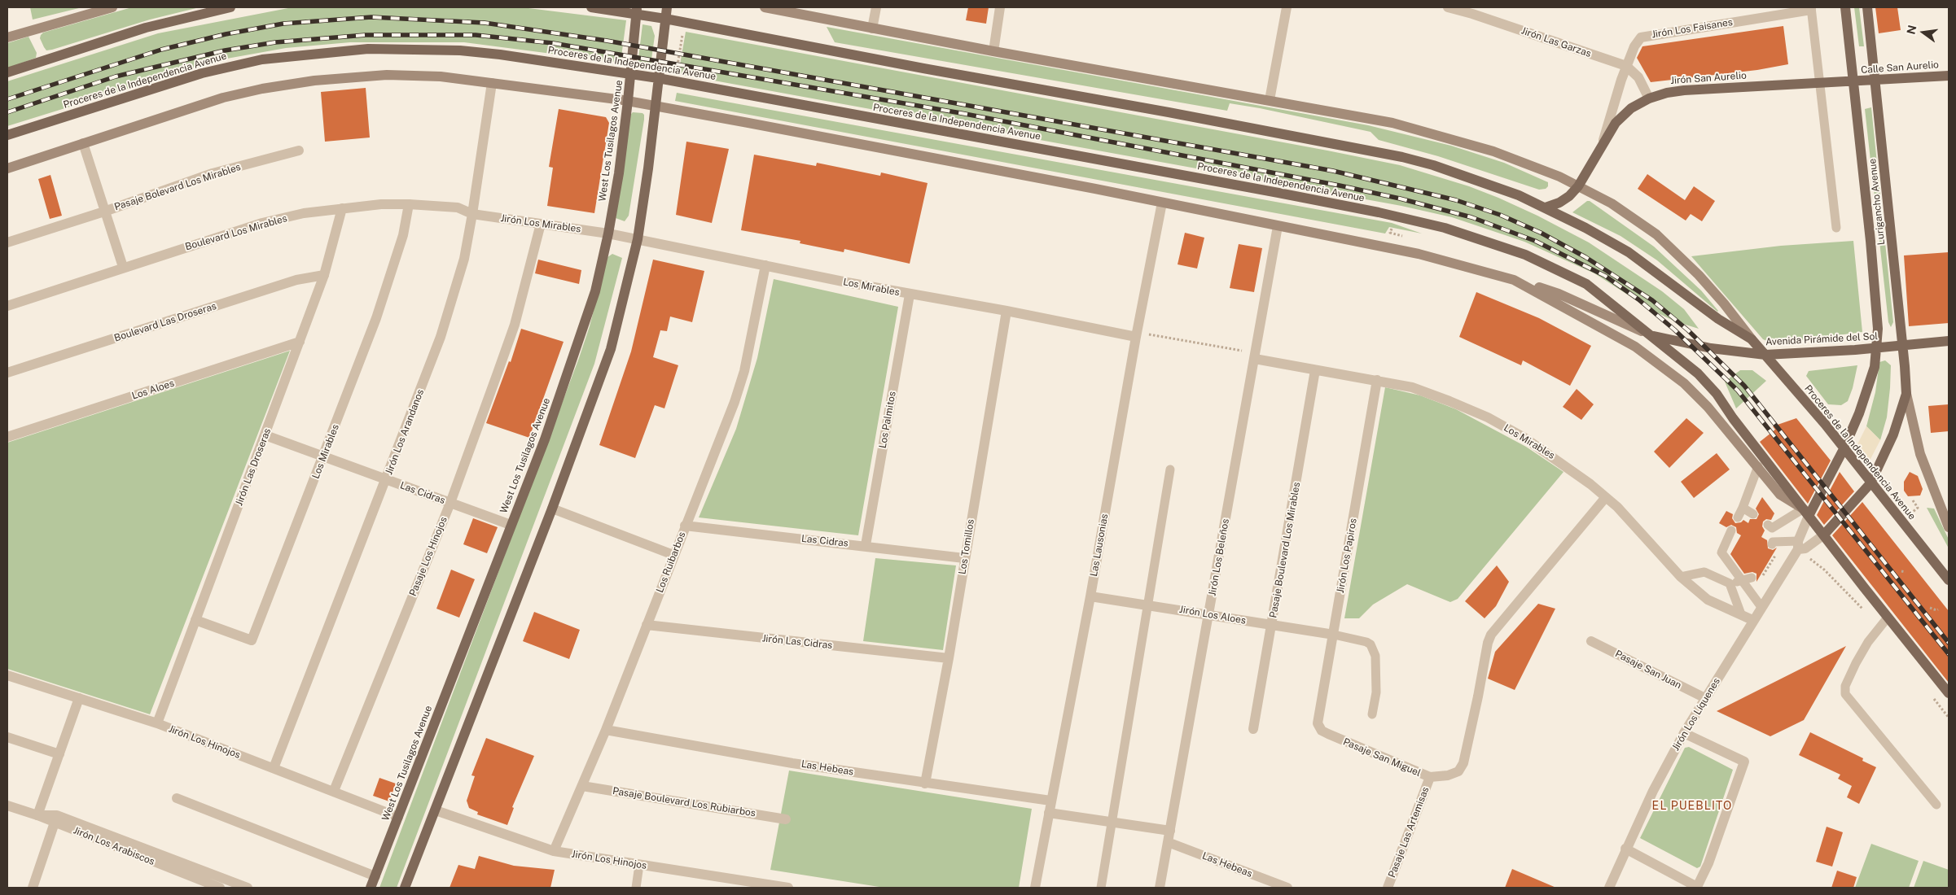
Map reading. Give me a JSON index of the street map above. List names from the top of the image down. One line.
{"streets":{"main road":["Proceres de la Independencia Avenue","Calle San Aurelio","Jirón San Aurelio","West Los Tusilagos Avenue","Lurigancho Avenue","Avenida Pirámide del Sol"],"street":["Jirón Los Faisanes","Jirón Las Garzas","Pasaje Bolevard Los Mirables","Jirón Los Mirables","Boulevard Los Mirables","Los Mirables","Boulevard Las Droseras","Los Aloes","Los Palmitos","Jirón Los Arandanos","Jirón Las Droseras","Las Cidras","Las Lausonias","Los Tomillos","Pasaje Boulevard Los Mirables","Jirón Los Papiros","Pasaje Los Hinojos","Jirón Los Beleños","Los Ruibarbos","Jirón Los Aloes","Jirón Las Cidras","Pasaje San Juan","Jirón Los Líquenes","Jirón Los Hinojos","Pasaje San Miguel","Las Hebeas","Pasaje Boulevard Los Rubiarbos","Pasaje Las Artemisas","Jirón Los Arabiscos"]},"crossings":[["Jirón Los Faisanes","Jirón Las Garzas"],["Jirón Los Faisanes","Jirón San Aurelio"],["Jirón Las Garzas","Jirón San Aurelio"],["Proceres de la Independencia Avenue","Jirón San Aurelio"],["Proceres de la Independencia Avenue","West Los Tusilagos Avenue"],["Proceres de la Independencia Avenue","Lurigancho Avenue"],["Proceres de la Independencia Avenue","Avenida Pirámide del Sol"],["Proceres de la Independencia Avenue","Jirón Los Arandanos"],["Proceres de la Independencia Avenue","Las Lausonias"],["Proceres de la Independencia Avenue","Jirón Los Beleños"],["Proceres de la Independencia Avenue","Jirón Los Líquenes"],["Calle San Aurelio","Jirón San Aurelio"],["Calle San Aurelio","Lurigancho Avenue"],["Jirón San Aurelio","Lurigancho Avenue"],["West Los Tusilagos Avenue","Jirón Los Mirables"],["West Los Tusilagos Avenue","Los Mirables"],["West Los Tusilagos Avenue","Las Cidras"],["West Los Tusilagos Avenue","Jirón Los Hinojos"],["Lurigancho Avenue","Avenida Pirámide del Sol"],["Lurigancho Avenue","Jirón Los Líquenes"],["Jirón Los Mirables","Boulevard Los Mirables"],["Jirón Los Mirables","Los Mirables"],["Jirón Los Mirables","Jirón Los Arandanos"],["Jirón Los Mirables","Pasaje Los Hinojos"],["Boulevard Los Mirables","Los Mirables"],["Boulevard Los Mirables","Jirón Los Arandanos"],["Boulevard Los Mirables","Jirón Las Droseras"],["Los Mirables","Los Palmitos"],["Los Mirables","Jirón Las Droseras"],["Los Mirables","Las Cidras"],["Los Mirables","Las Lausonias"],["Los Mirables","Los Tomillos"],["Los Mirables","Pasaje Boulevard Los Mirables"],["Los Mirables","Jirón Los Papiros"],["Los Mirables","Jirón Los Beleños"],["Los Mirables","Los Ruibarbos"],["Los Mirables","Jirón Los Líquenes"],["Los Mirables","Pasaje San Miguel"],["Boulevard Las Droseras","Jirón Las Droseras"],["Los Aloes","Jirón Las Droseras"],["Los Palmitos","Las Cidras"],["Jirón Los Arandanos","Las Cidras"],["Jirón Los Arandanos","Jirón Los Hinojos"],["Jirón Las Droseras","Las Cidras"],["Jirón Las Droseras","Jirón Los Hinojos"],["Las Cidras","Los Tomillos"],["Las Cidras","Pasaje Los Hinojos"],["Las Cidras","Los Ruibarbos"],["Las Lausonias","Jirón Los Aloes"],["Las Lausonias","Las Hebeas"],["Los Tomillos","Jirón Las Cidras"],["Los Tomillos","Las Hebeas"],["Pasaje Boulevard Los Mirables","Jirón Los Aloes"],["Jirón Los Papiros","Jirón Los Aloes"],["Jirón Los Papiros","Pasaje San Miguel"],["Pasaje Los Hinojos","Jirón Los Hinojos"],["Jirón Los Beleños","Jirón Los Aloes"],["Jirón Los Beleños","Las Hebeas"],["Los Ruibarbos","Jirón Las Cidras"],["Los Ruibarbos","Jirón Los Hinojos"],["Los Ruibarbos","Las Hebeas"],["Los Ruibarbos","Pasaje Boulevard Los Rubiarbos"],["Pasaje San Juan","Jirón Los Líquenes"],["Pasaje San Miguel","Pasaje Las Artemisas"]],"districts":["EL PUEBLITO"],"north":"left"}
